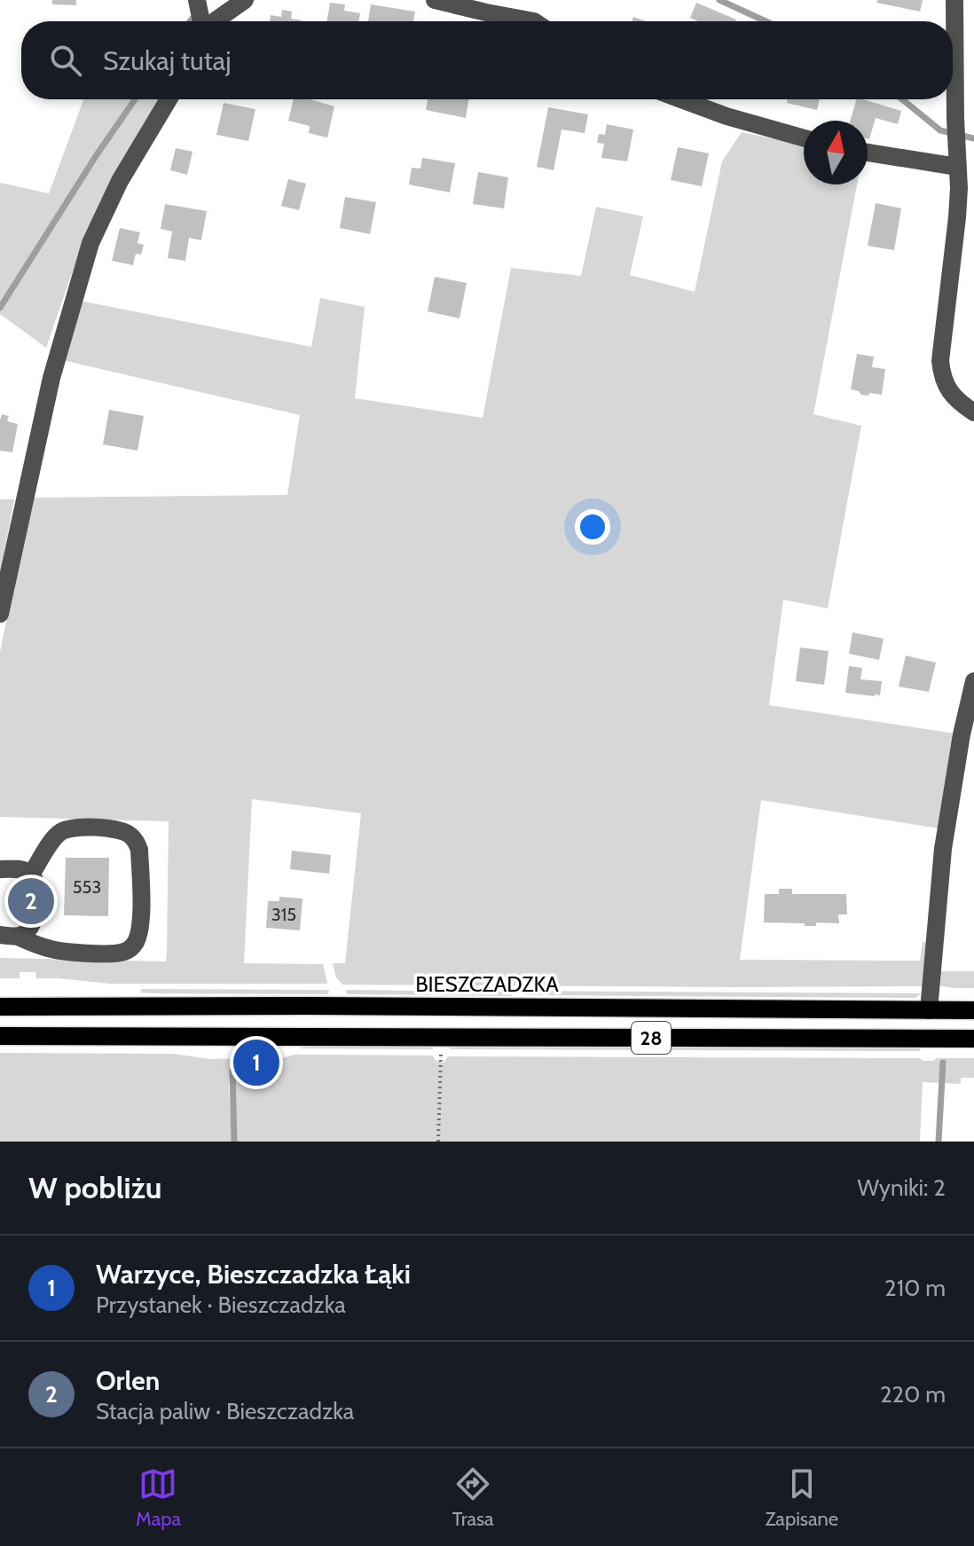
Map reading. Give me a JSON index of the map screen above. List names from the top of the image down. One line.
{"streets":{"main road":["BIESZCZADZKA","28"]},"house_numbers":["553","315"],"north":"top","page":{"search":"Szukaj tutaj","pins":["2","1"],"heading":["W pobliżu","Wyniki: 2"],"list":[{"mark":"1","name":"Warzyce, Bieszczadzka Łąki","note":"Przystanek · Bieszczadzka","value":"210 m"},{"mark":"2","name":"Orlen","note":"Stacja paliw · Bieszczadzka","value":"220 m"}],"nav":["Mapa","Trasa","Zapisane"]}}
